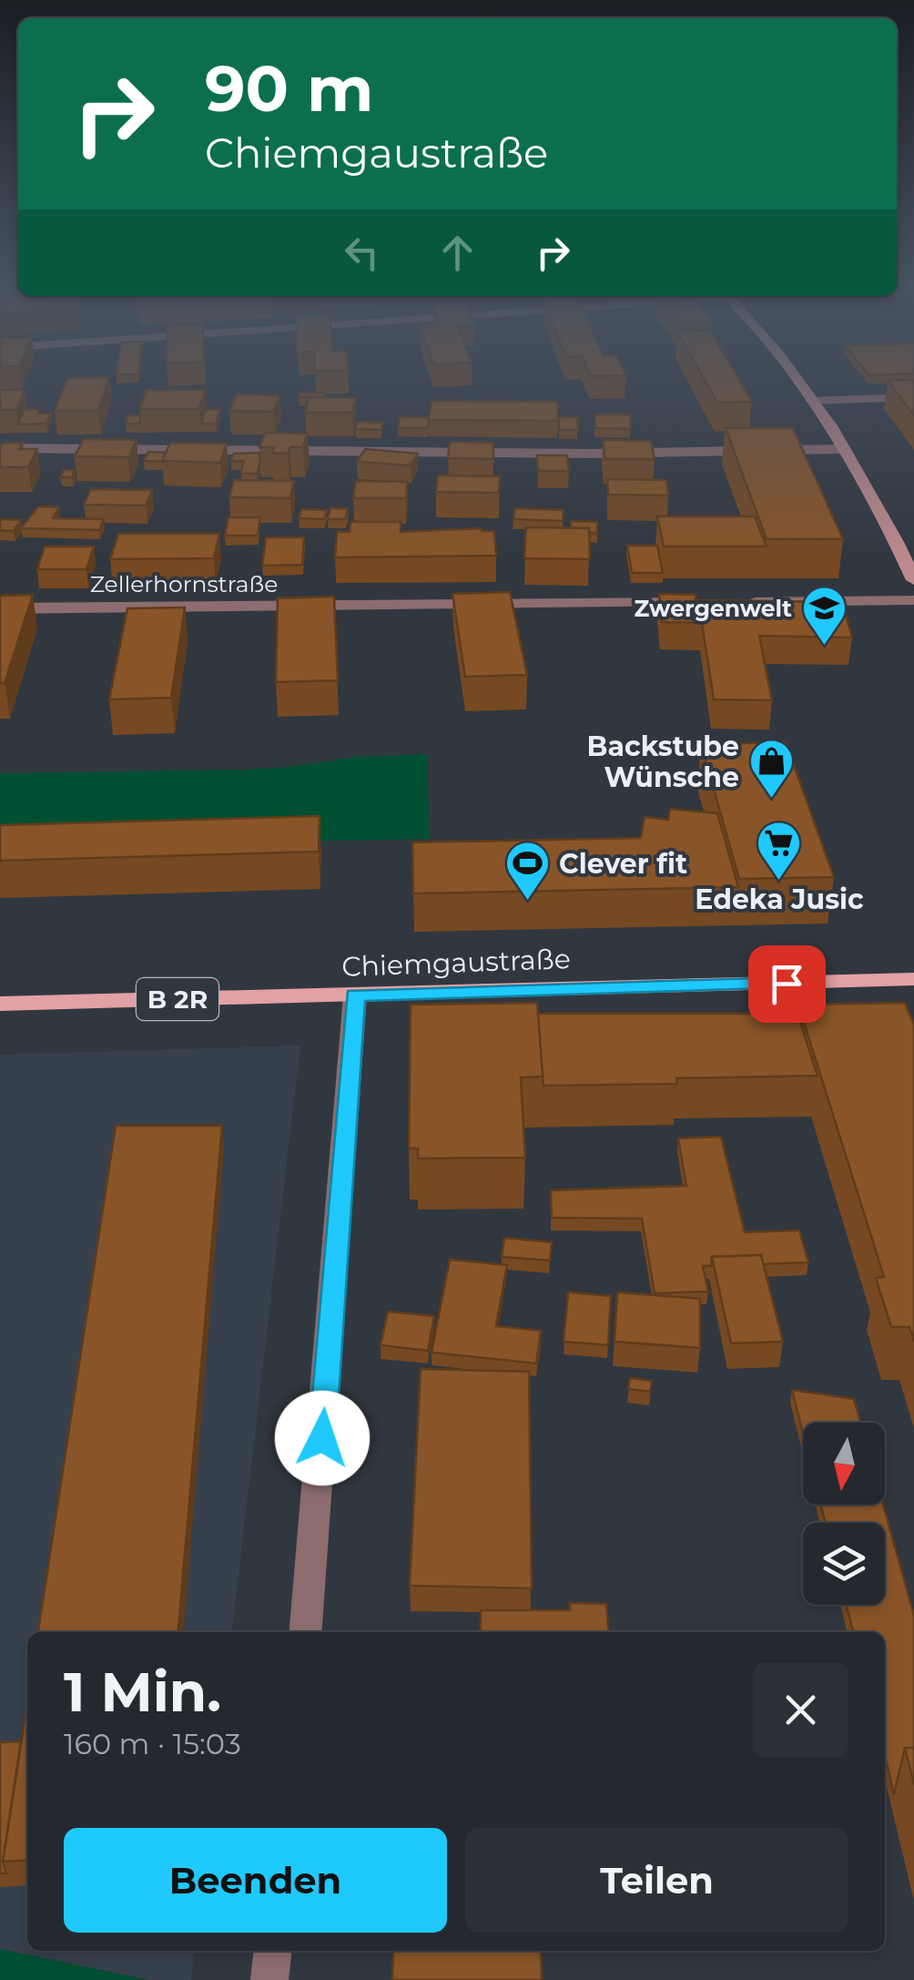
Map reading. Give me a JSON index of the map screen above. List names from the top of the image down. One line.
{"streets":{"main road":["Chiemgaustraße","B 2R"],"street":["Zellerhornstraße"]},"places":{"school or university":["Zwergenwelt"],"shop":["Backstube Wünsche"],"supermarket":["Edeka Jusic"],"sports":["Clever fit"]},"north":"bottom","page":{"turn":["90 m","Chiemgaustraße"],"heading":["1 Min.","160 m · 15:03"],"buttons":["Beenden","Teilen"]}}
